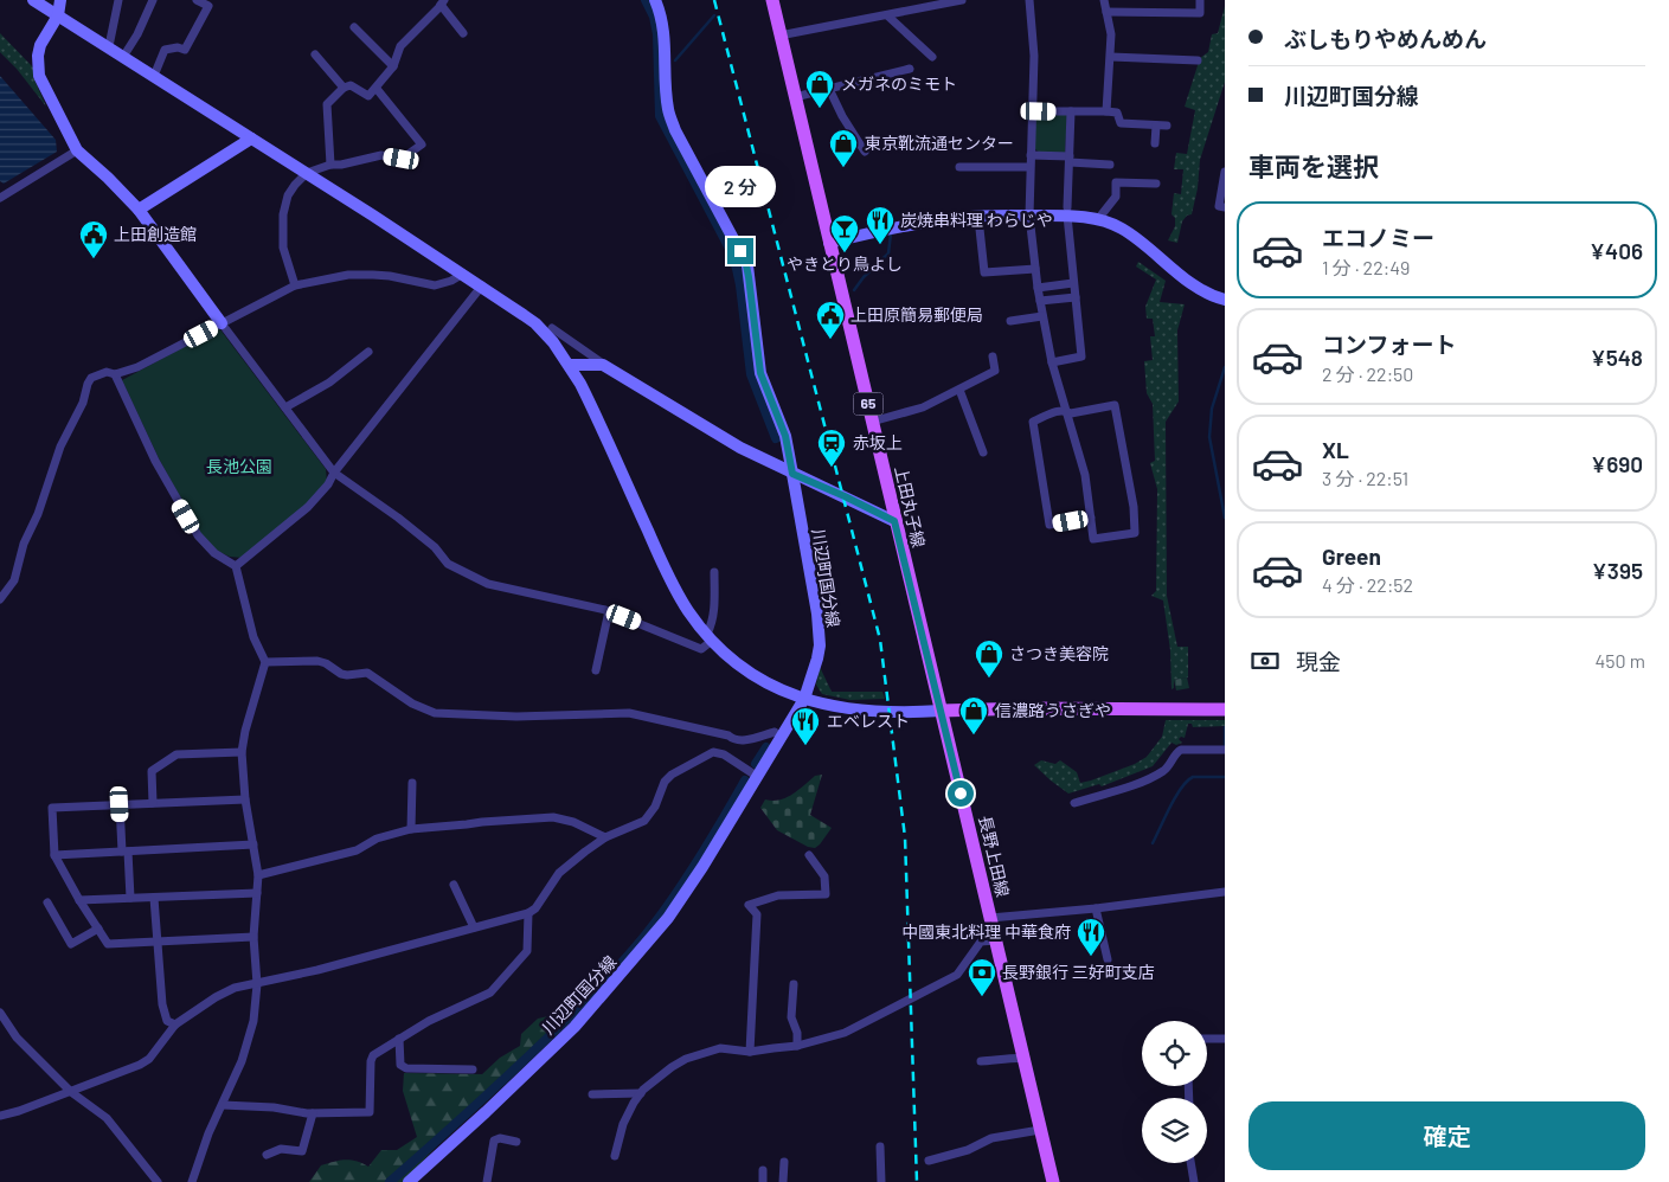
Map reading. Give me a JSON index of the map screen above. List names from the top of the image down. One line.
{"streets":{"main road":["65","上田丸子線","長野上田線"],"street":["川辺町国分線"]},"crossings":[["上田丸子線","長野上田線"]],"parks":["長池公園"],"places":{"shop":["メガネのミモト","東京靴流通センター","さつき美容院","信濃路うさぎや"],"restaurant":["炭焼串料理 わらじや","エベレスト","中國東北料理 中華食府"],"bar":["やきとり鳥よし"],"public building":["上田創造館","上田原簡易郵便局"],"station":["赤坂上"],"bank":["長野銀行 三好町支店"]},"page":{"banner":["ぶしもりやめんめん","川辺町国分線"],"heading":"車両を選択","bubble":"2 分","list":[{"name":"エコノミー","note":"1 分 · 22:49","value":"¥406"},{"name":"コンフォート","note":"2 分 · 22:50","value":"¥548"},{"name":"XL","note":"3 分 · 22:51","value":"¥690"},{"name":"Green","note":"4 分 · 22:52","value":"¥395"}],"pay":["現金","450 m"],"buttons":"確定"}}
